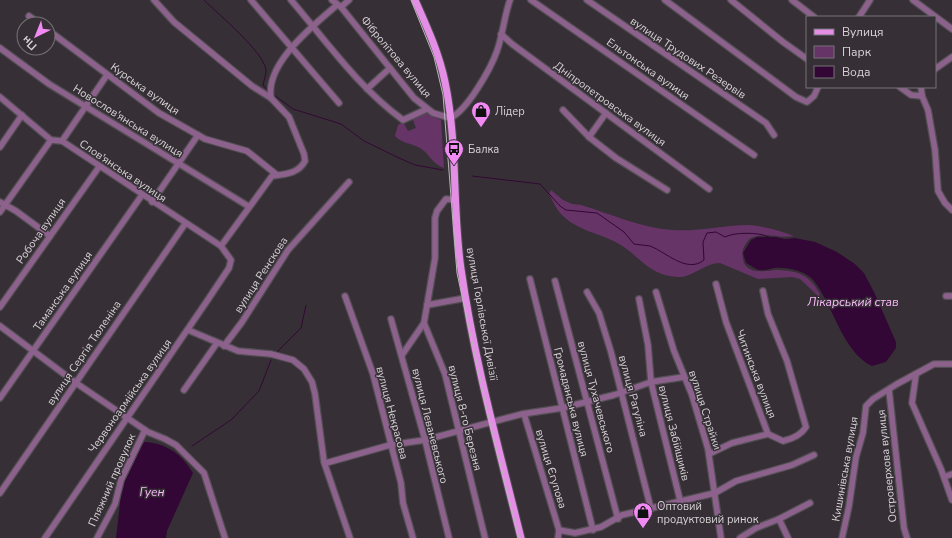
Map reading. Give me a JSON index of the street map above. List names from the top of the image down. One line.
{"streets":{"main road":["вулиця Горлівської Дивізії"],"street":["Фібролітова вулиця","вулиця Трудових Резервів","Ельтонська вулиця","Курська вулиця","Дніпропетровська вулиця","Новослов'янська вулиця","Слов'янська вулиця","Робоча вулиця","вулиця Ренскова","Таманська вулиця","вулиця Сергія Тюленіна","Читинська вулиця","Червоноармійська вулиця","вулиця Рагуліна","вулиця Тухачевського","Громадянська вулиця","вулиця Страйки","вулиця Некрасова","вулиця 8-го Березня","вулиця Леваневського","вулиця Забійщиків","Островерхова вулиця","вулиця Єгупова","Кишинівська вулиця","Пляжний провулок"]},"crossings":[["Фібролітова вулиця","вулиця Горлівської Дивізії"],["Слов'янська вулиця","Робоча вулиця"],["Слов'янська вулиця","Таманська вулиця"],["Слов'янська вулиця","вулиця Сергія Тюленіна"],["Слов'янська вулиця","Червоноармійська вулиця"],["Читинська вулиця","вулиця Страйки"],["Островерхова вулиця","Кишинівська вулиця"]],"water":["Лікарський став","Гуен"],"places":{"shop":["Лідер","Оптовий продуктовий ринок"],"bus stop":["Балка"]},"legend":["Вулиця","Парк","Вода"],"north":"bottom left"}
